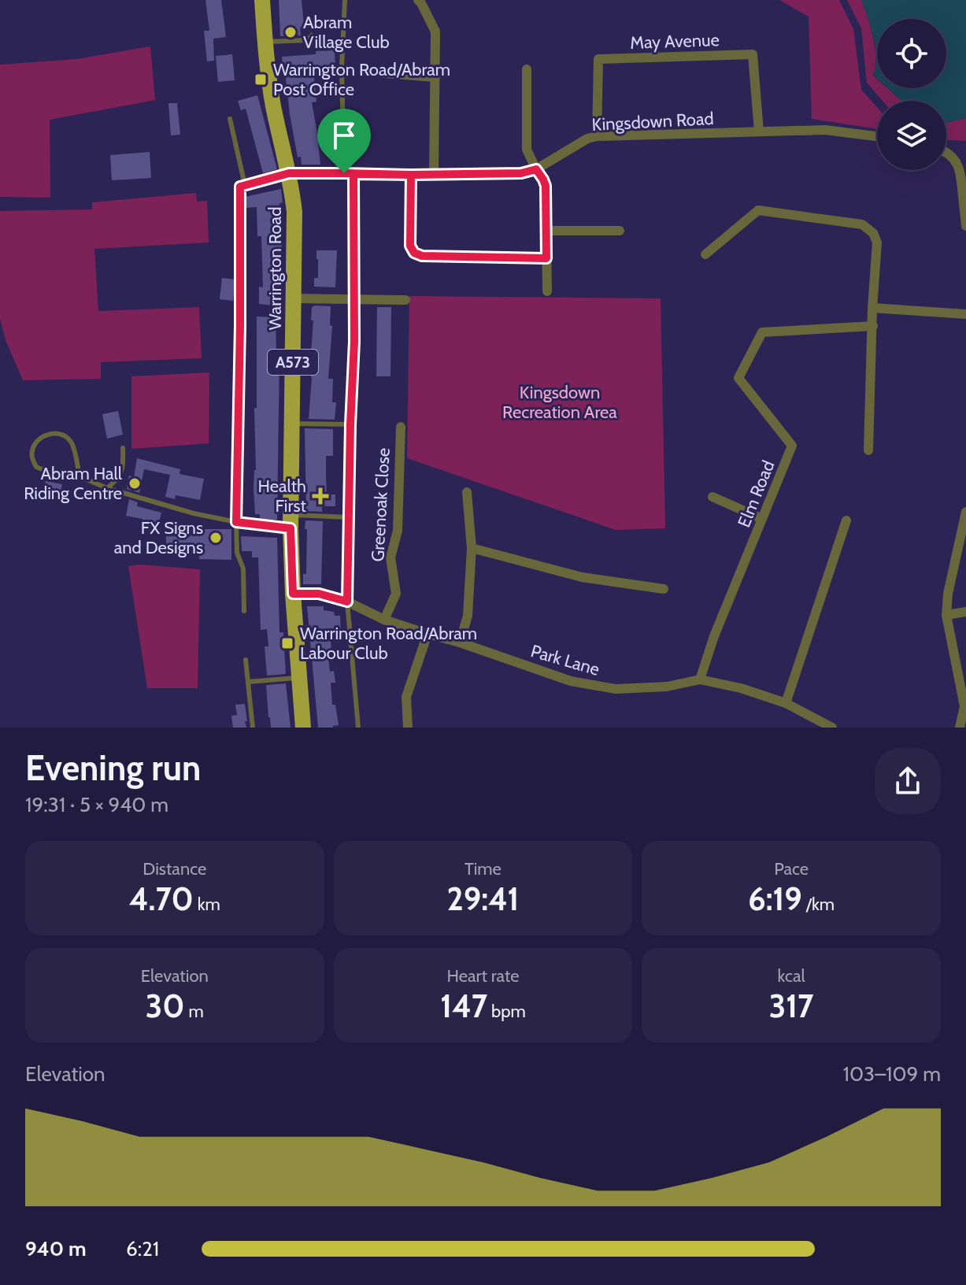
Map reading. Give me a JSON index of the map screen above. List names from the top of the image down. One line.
{"streets":{"main road":["Warrington Road","A573"],"street":["May Avenue","Kingsdown Road","Elm Road","Greenoak Close","Park Lane"]},"crossings":[["May Avenue","Kingsdown Road"],["Kingsdown Road","Warrington Road"],["Warrington Road","Park Lane"],["Elm Road","Park Lane"],["Greenoak Close","Park Lane"]],"parks":["Kingsdown Recreation Area"],"places":{"other":["Abram Village Club","Abram Hall Riding Centre","FX Signs and Designs"],"transit":["Warrington Road/Abram Post Office","Warrington Road/Abram Labour Club"],"health":["Health First"]},"page":{"heading":["Evening run","19:31 · 5 × 940 m"],"stats":[["Distance","4.70 km"],["Time","29:41"],["Pace","6:19 /km"],["Elevation","30 m"],["Heart rate","147 bpm"],["kcal","317"]],"chart":["Elevation","103–109 m"],"list":[{"name":"940 m","note":"6:21"}]}}
